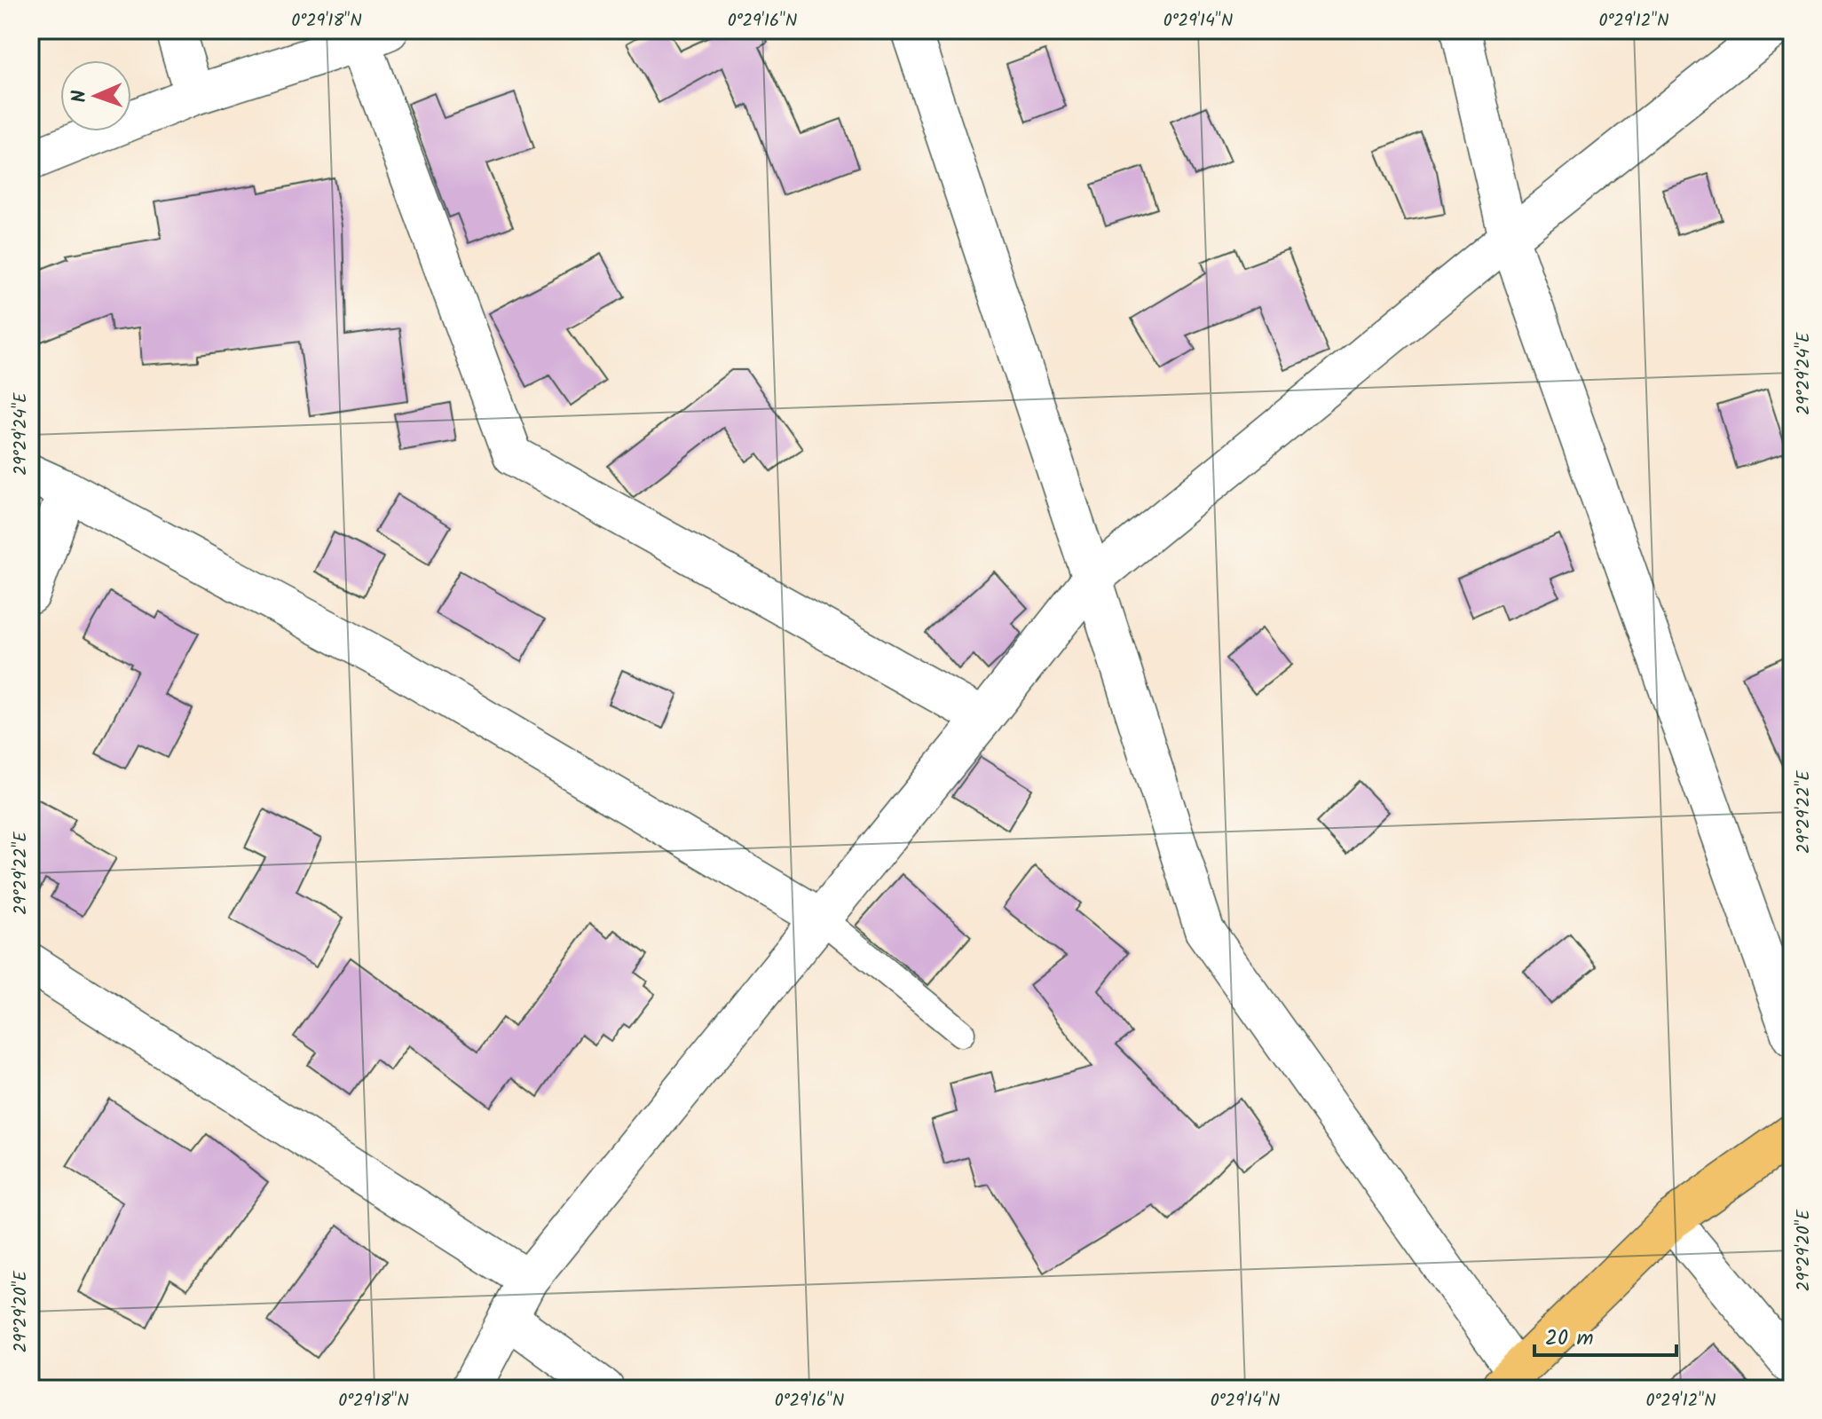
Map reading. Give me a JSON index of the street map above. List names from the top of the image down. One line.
{"scale_bar":"20 m","north":"left","coordinates":["0°29'18\"N","0°29'16\"N","0°29'14\"N","0°29'12\"N","29°29'24\"E","29°29'22\"E","29°29'20\"E"]}
